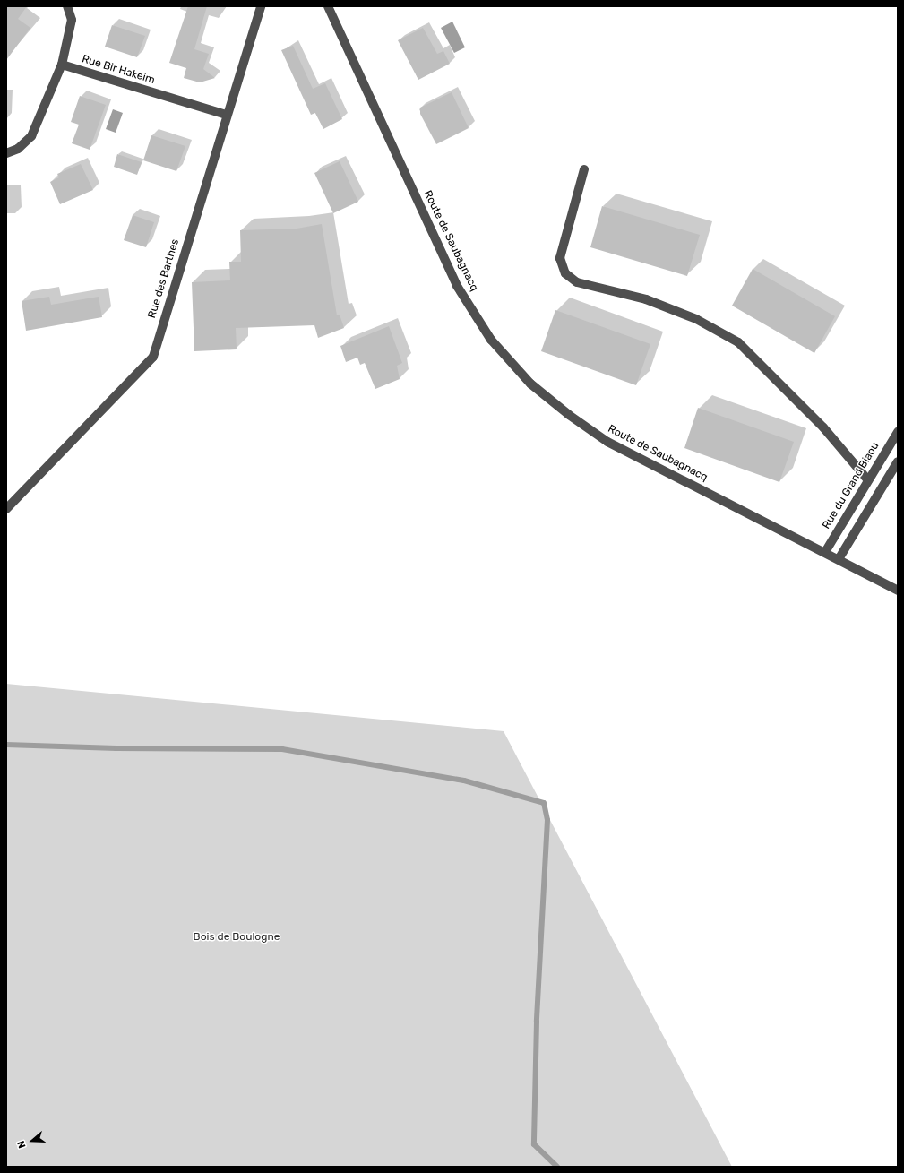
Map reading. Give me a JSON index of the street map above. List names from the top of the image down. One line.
{"streets":{"street":["Rue Bir Hakeim","Route de Saubagnacq","Rue des Barthes","Rue du Grand Biaou"]},"crossings":[["Rue Bir Hakeim","Rue des Barthes"],["Route de Saubagnacq","Rue du Grand Biaou"]],"parks":["Bois de Boulogne"],"north":"left"}
